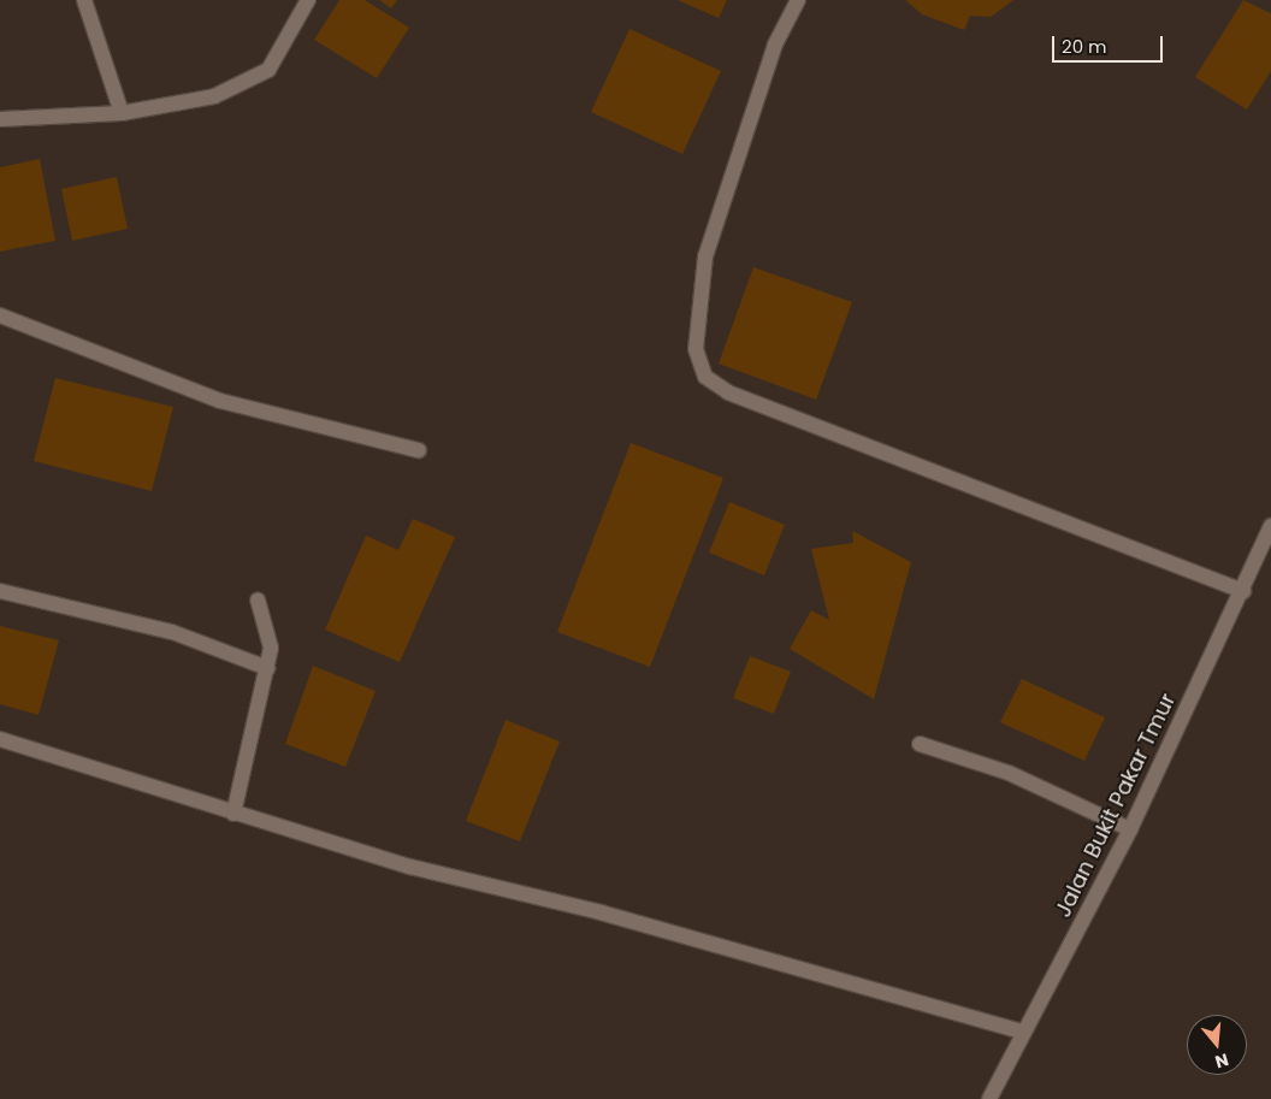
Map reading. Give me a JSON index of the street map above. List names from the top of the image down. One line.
{"streets":{"street":["Jalan Bukit Pakar Tmur"]},"scale_bar":"20 m","north":"bottom"}
